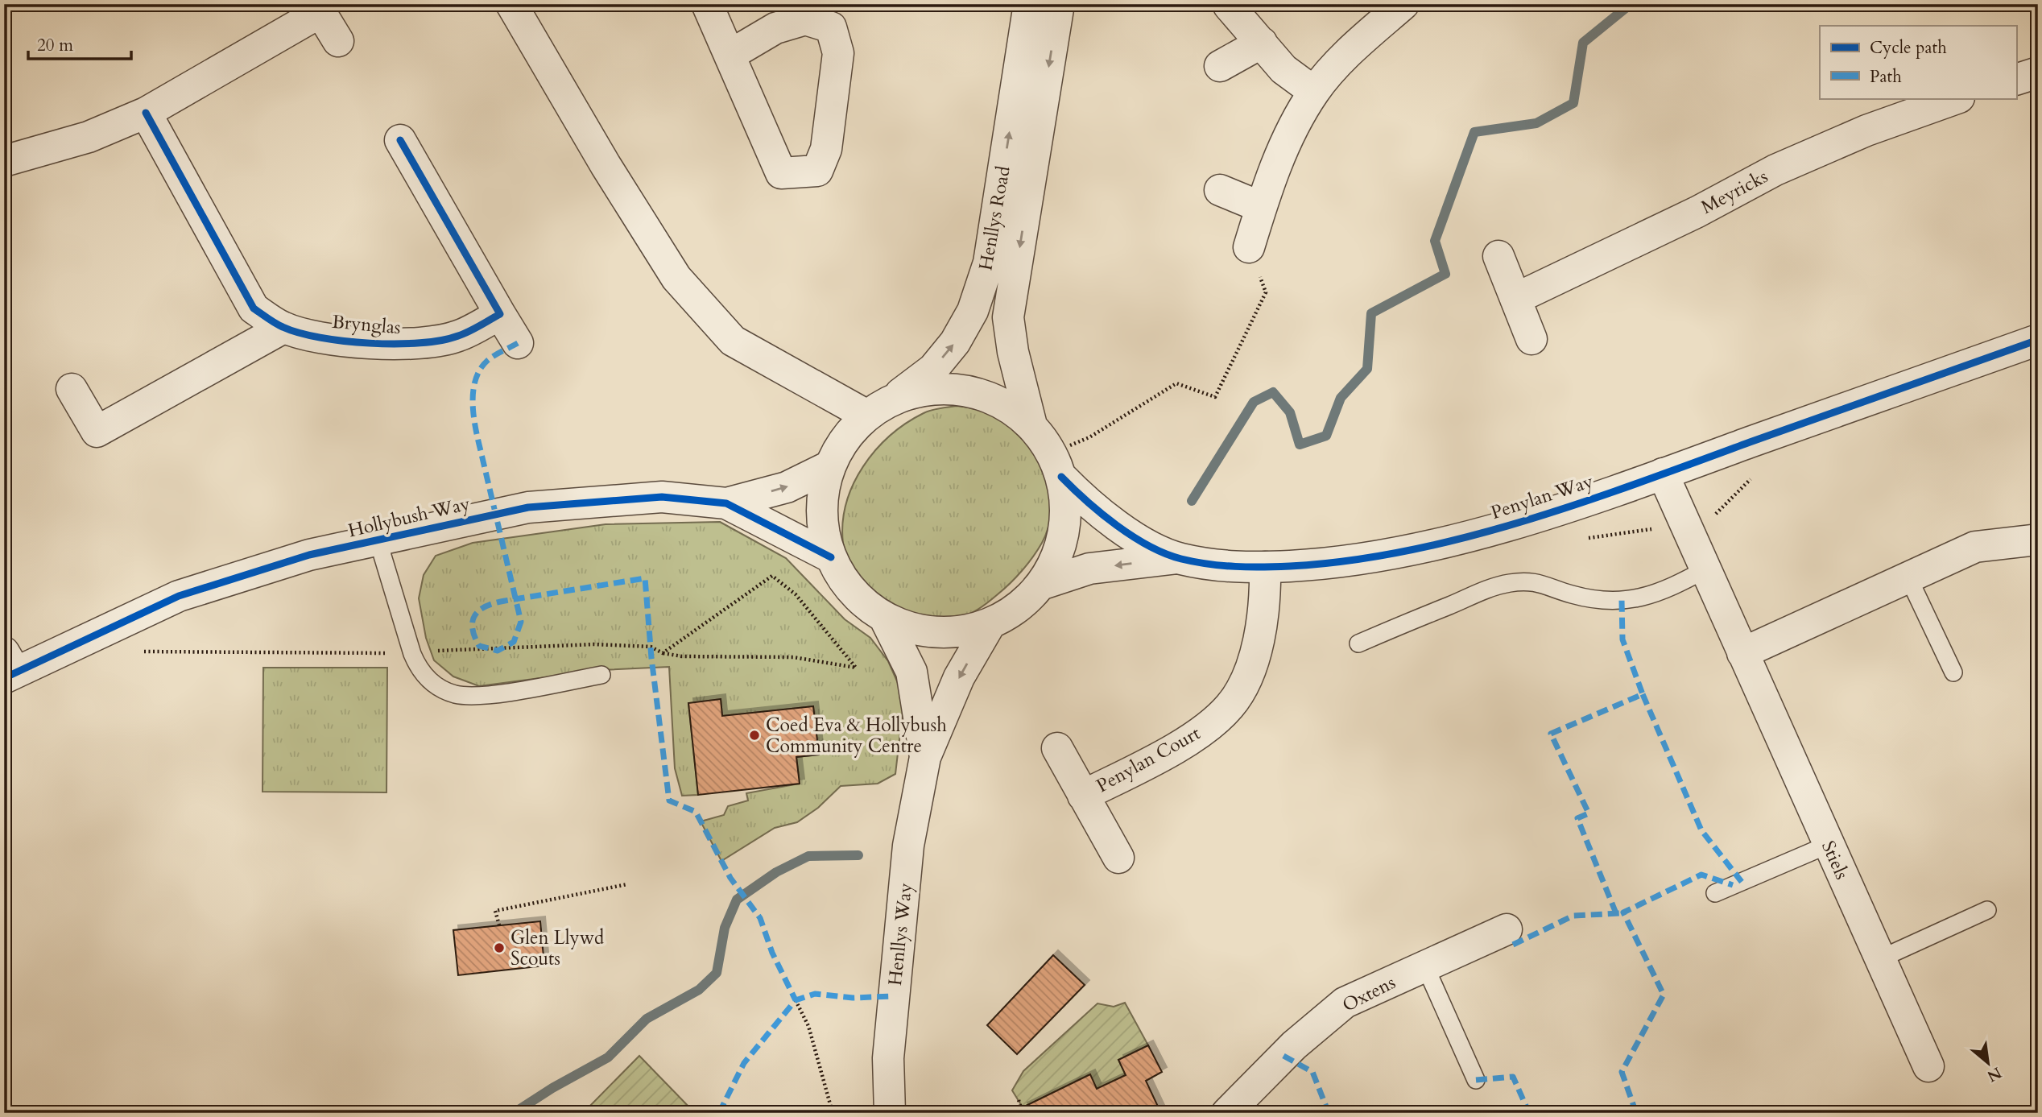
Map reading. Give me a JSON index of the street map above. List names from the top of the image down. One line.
{"streets":{"street":["Meyricks","Henllys Road","Brynglas","Penylan Way","Hollybush Way","Penylan Court","Stiels","Henllys Way","Oxtens"]},"crossings":[["Henllys Road","Hollybush Way"],["Penylan Way","Penylan Court"],["Penylan Way","Stiels"]],"places":["Coed Eva & Hollybush Community Centre","Glen Llywd Scouts"],"legend":["Cycle path","Path"],"scale_bar":"20 m","north":"bottom right"}
